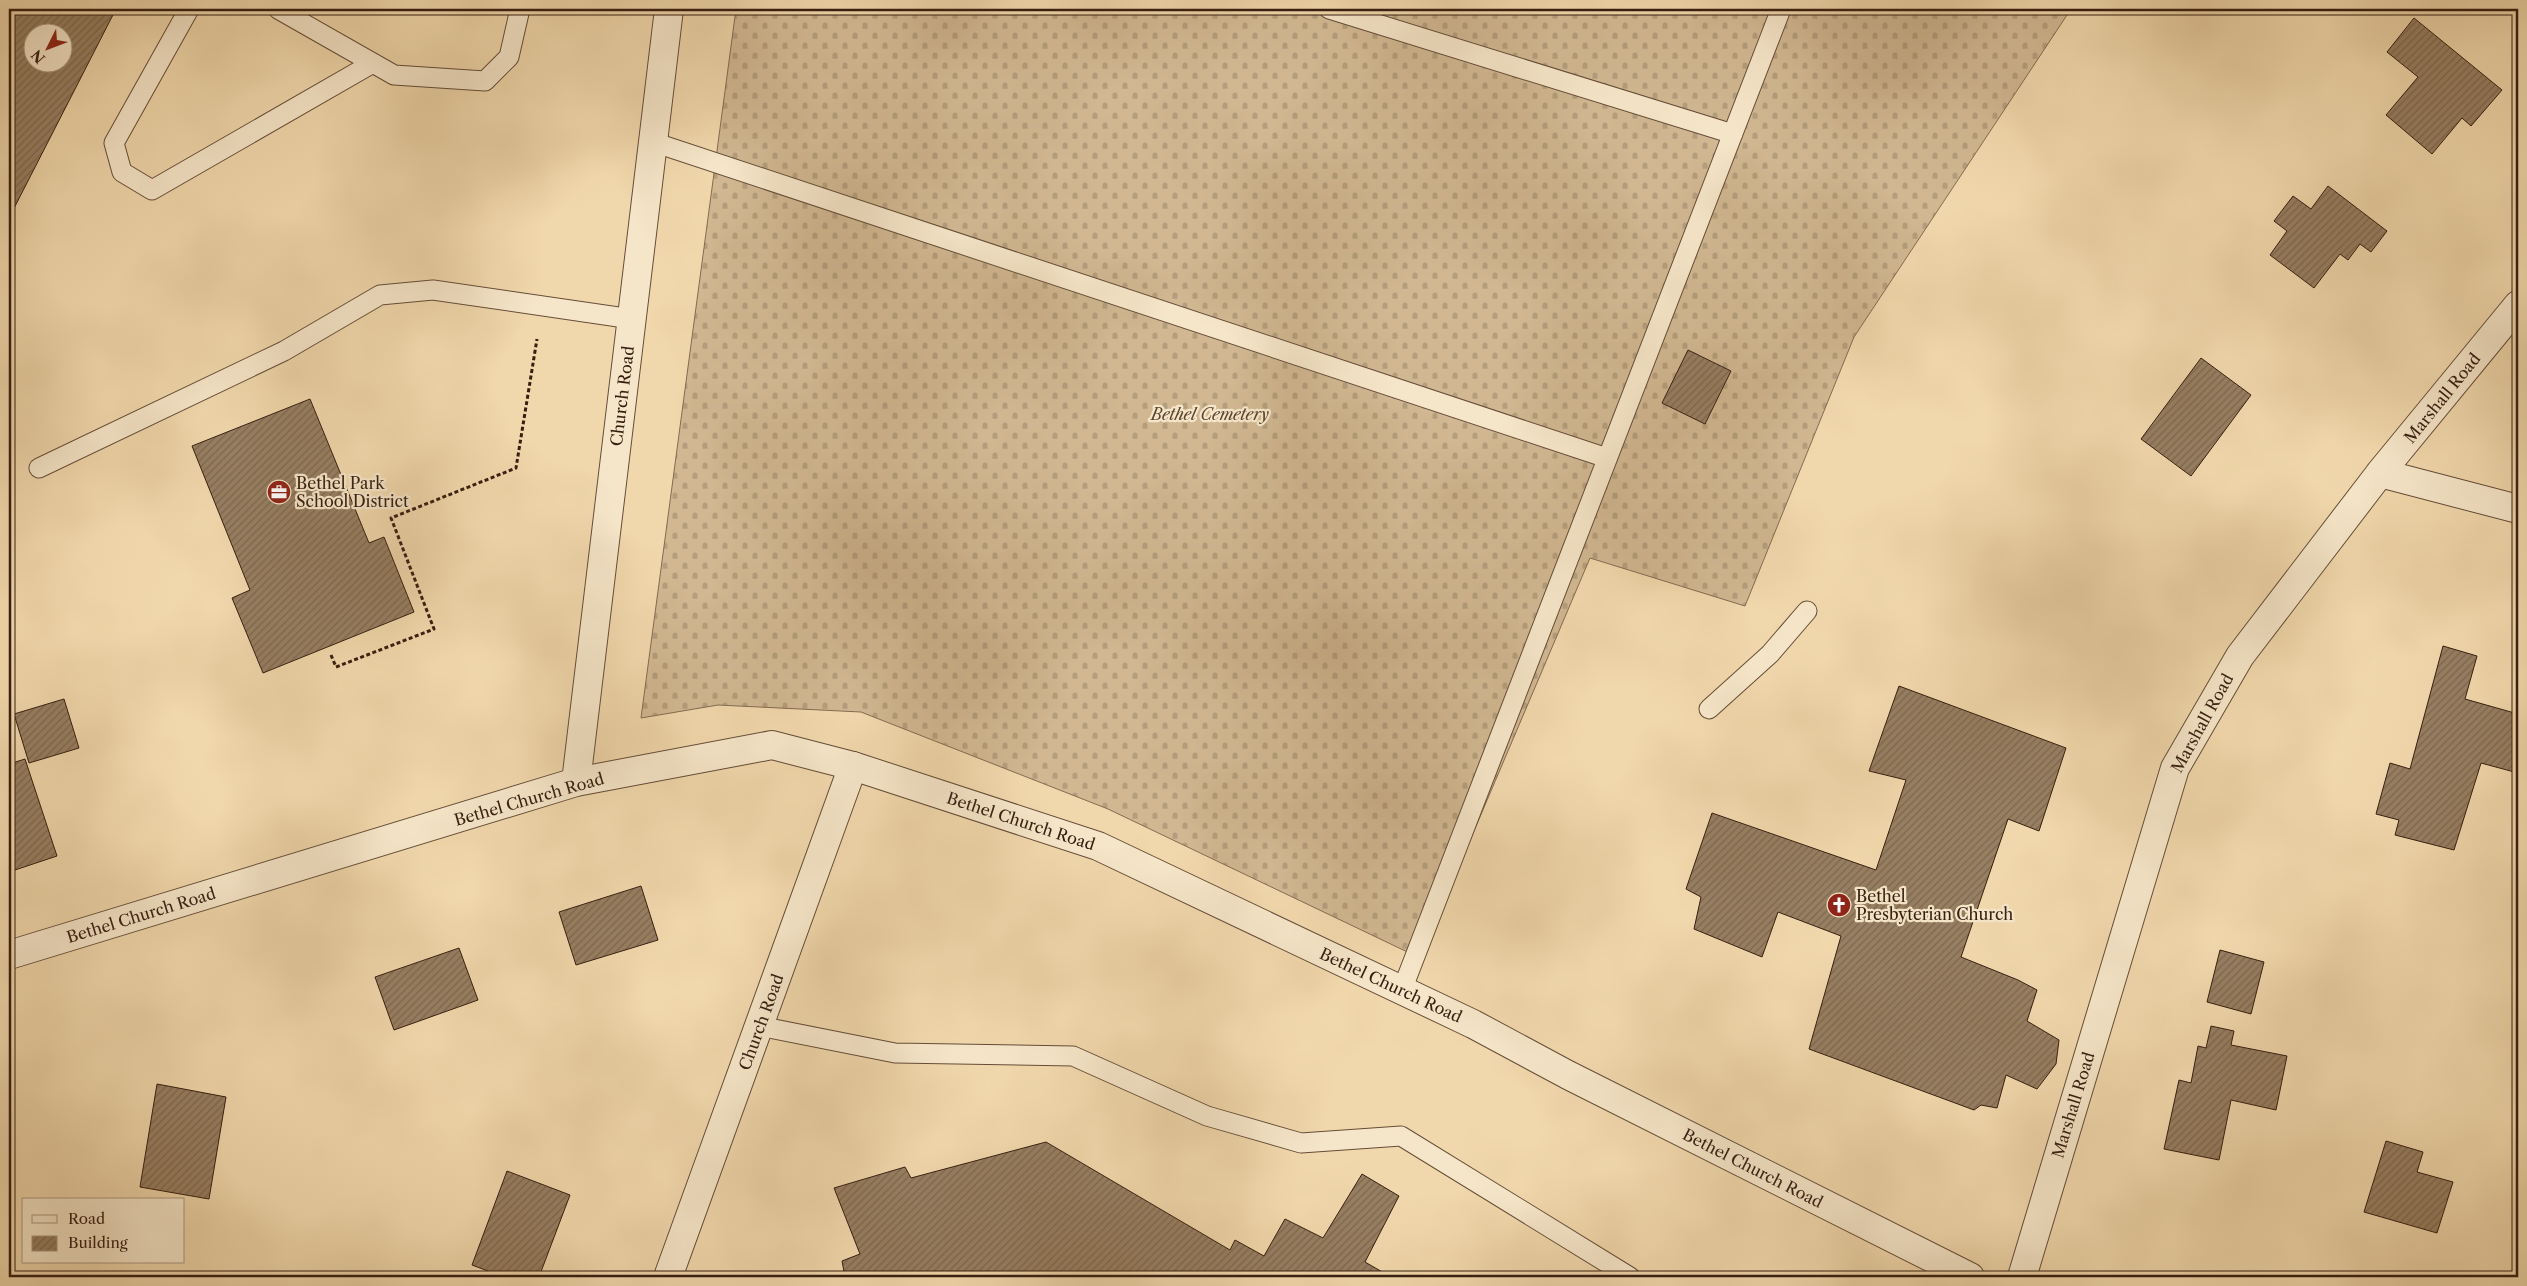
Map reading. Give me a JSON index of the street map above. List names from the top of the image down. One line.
{"streets":{"street":["Church Road","Marshall Road","Bethel Church Road"]},"crossings":[["Church Road","Bethel Church Road"]],"parks":["Bethel Cemetery"],"places":{"office":["Bethel Park School District"],"church":["Bethel Presbyterian Church"]},"legend":["Road","Building"],"north":"bottom left"}
